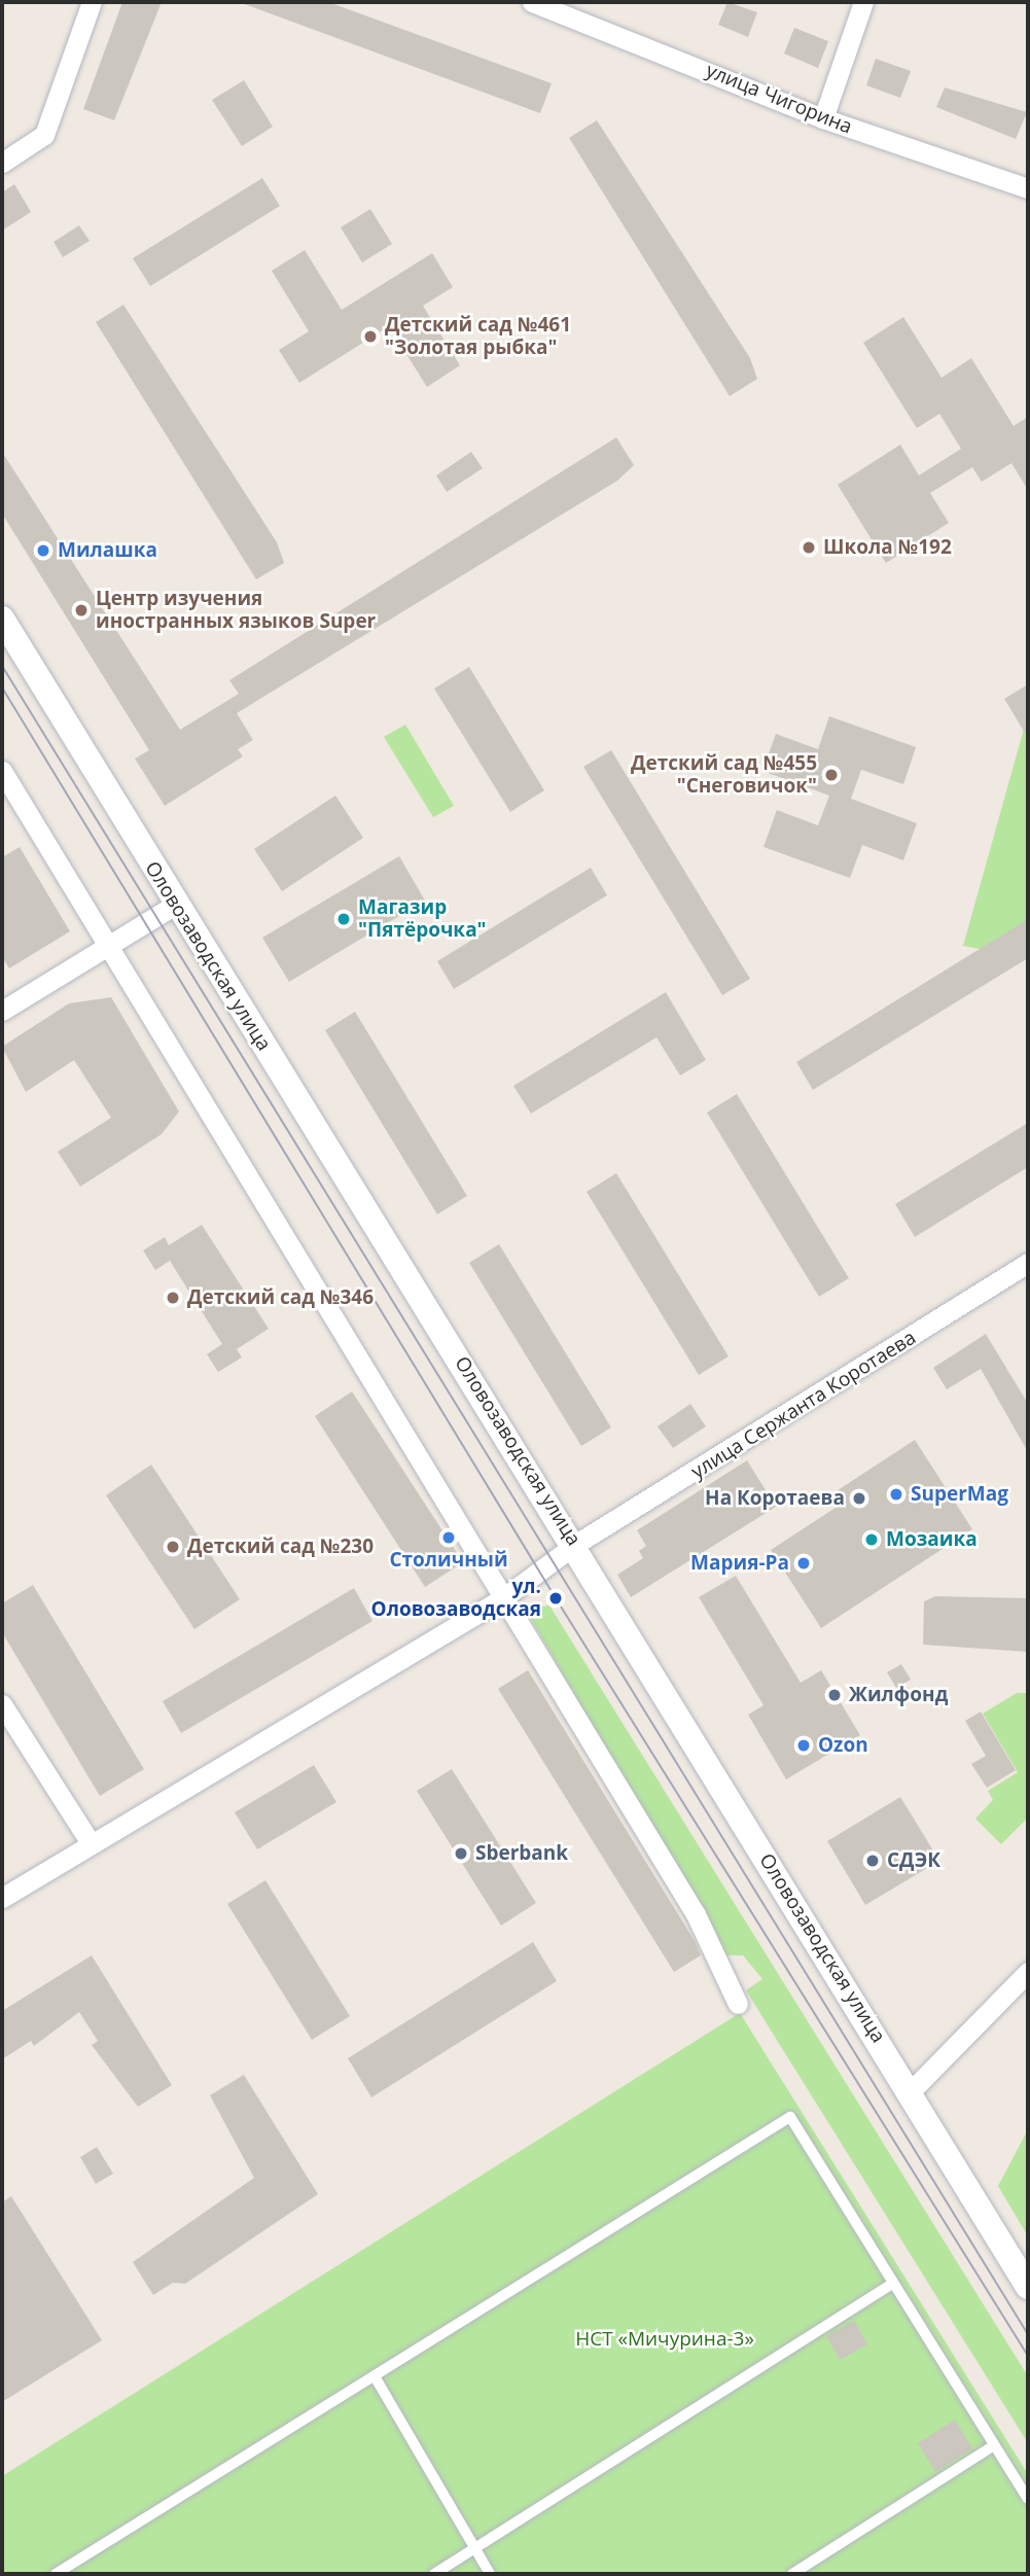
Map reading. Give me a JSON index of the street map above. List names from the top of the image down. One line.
{"streets":{"street":["улица Чигорина","Оловозаводская улица","улица Сержанта Коротаева"]},"crossings":[["Оловозаводская улица","улица Сержанта Коротаева"]],"parks":["НСТ «Мичурина-3»"],"places":["Детский сад №461 \"Золотая рыбка\"","Школа №192","Милашка","Центр изучения иностранных языков Super","Детский сад №455 \"Снеговичок\"","Магазир \"Пятёрочка\"","Детский сад №346","SuperMag","На Коротаева","Столичный","Мозаика","Детский сад №230","Мария-Ра","ул. Оловозаводская","Жилфонд","Ozon","Sberbank","СДЭК"]}
